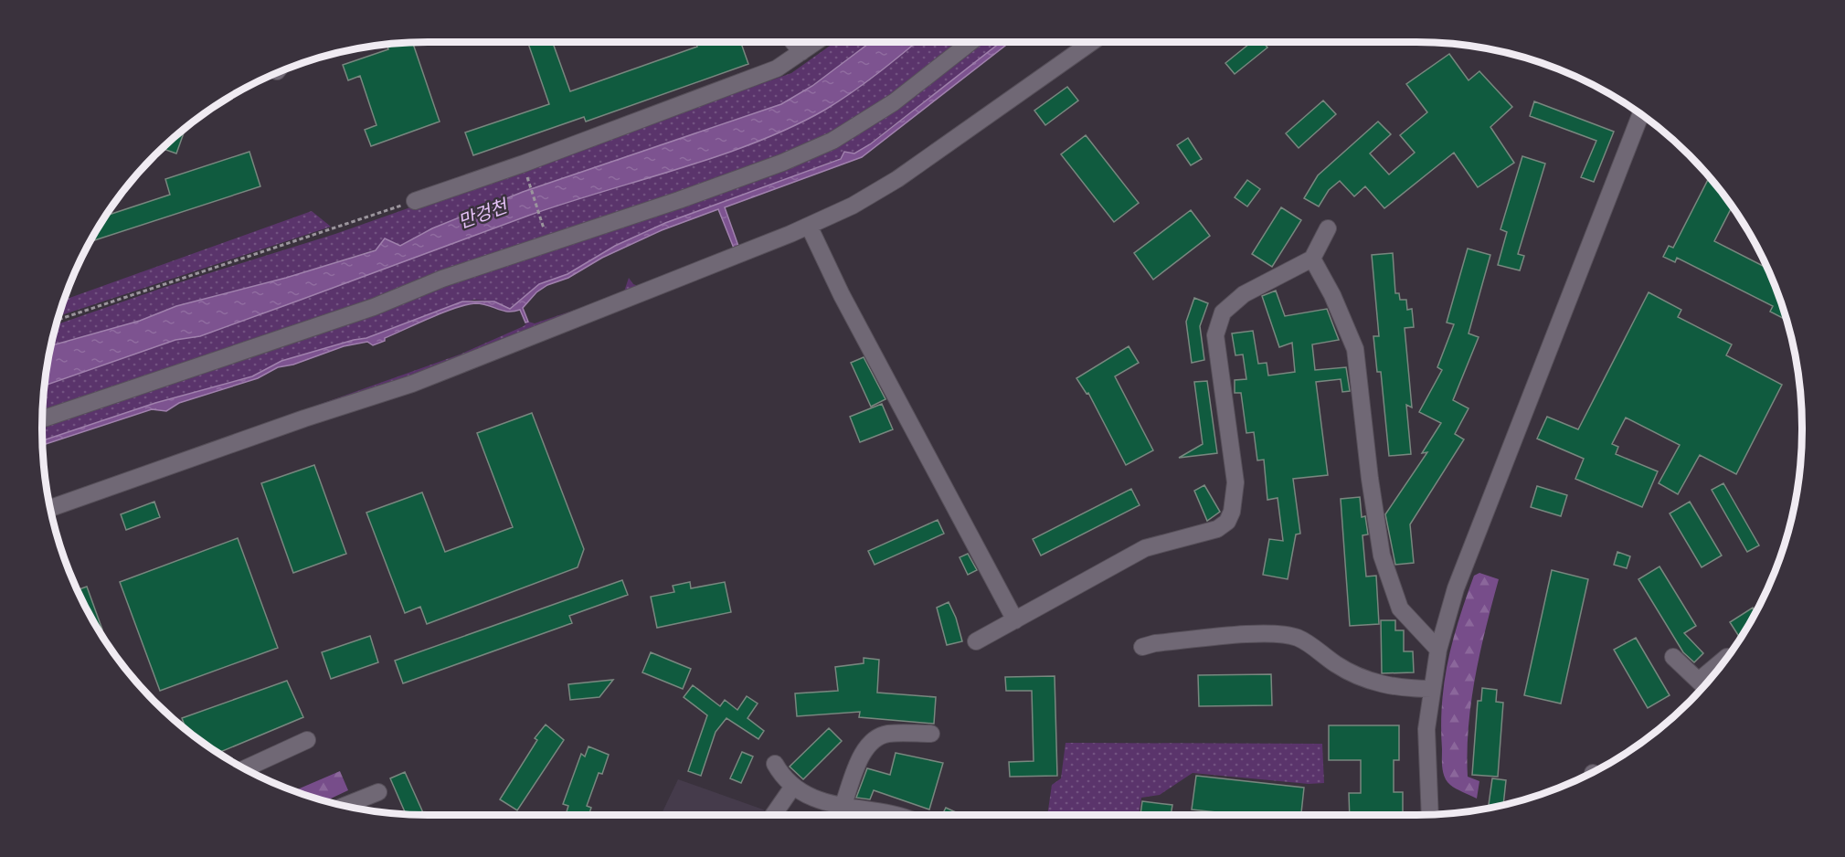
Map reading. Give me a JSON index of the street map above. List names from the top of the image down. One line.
{"water":["만겅천"]}
